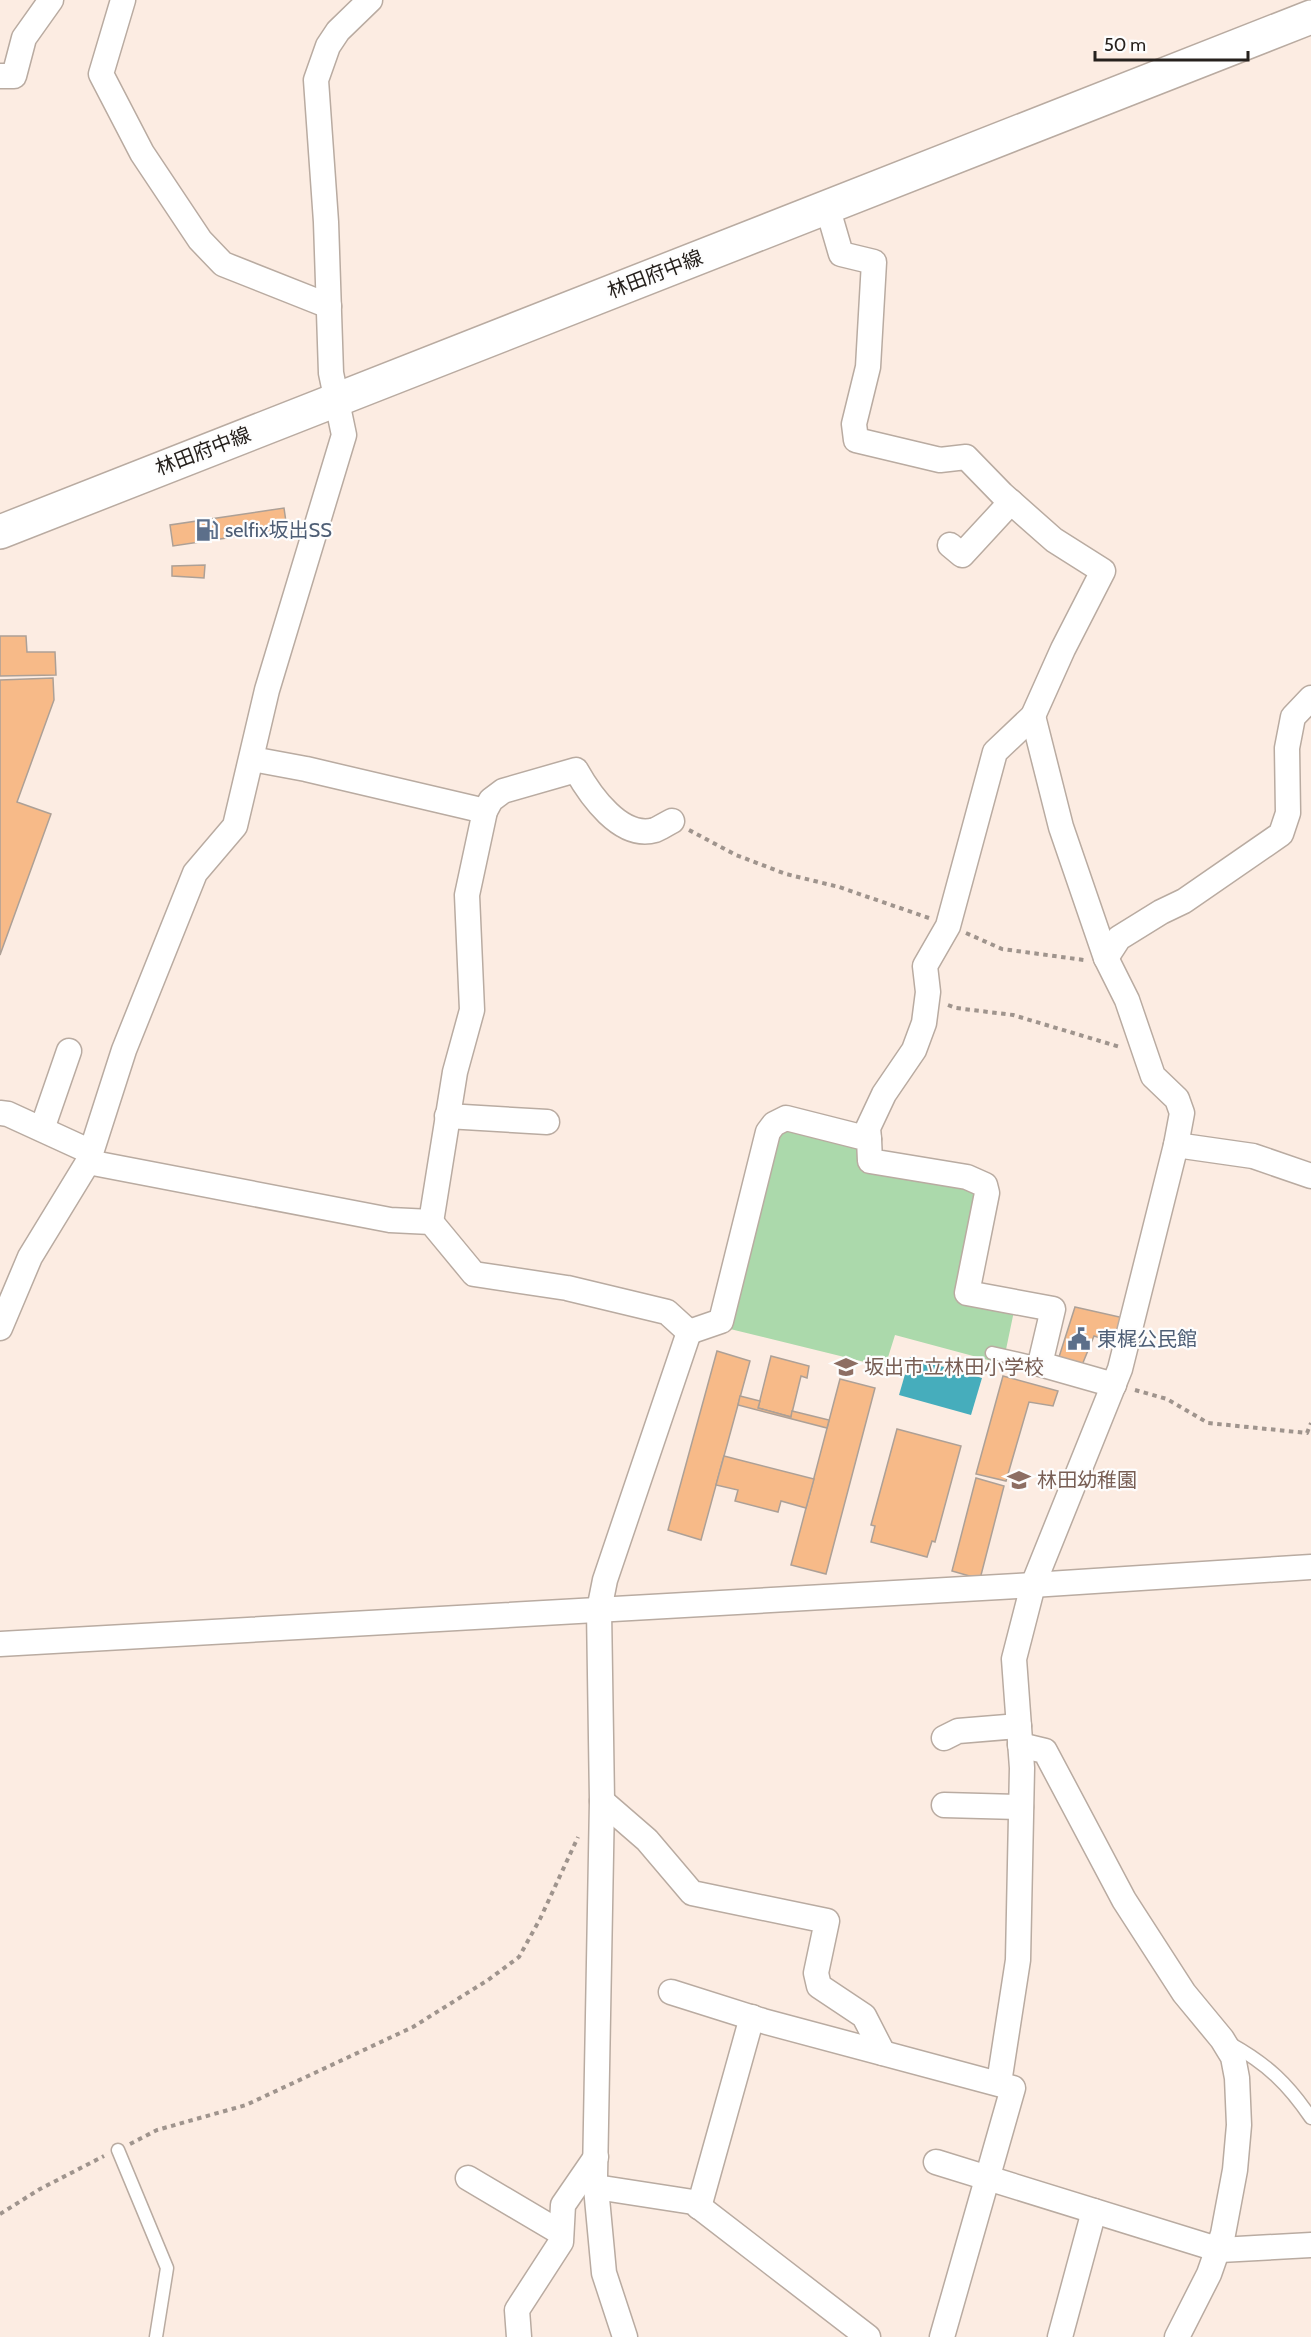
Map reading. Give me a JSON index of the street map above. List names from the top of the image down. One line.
{"streets":{"main road":["林田府中線"]},"places":{"fuel station":["selfix坂出SS"],"public building":["東梶公民館"],"school or university":["坂出市立林田小学校","林田幼稚園"]},"scale_bar":"50 m"}
